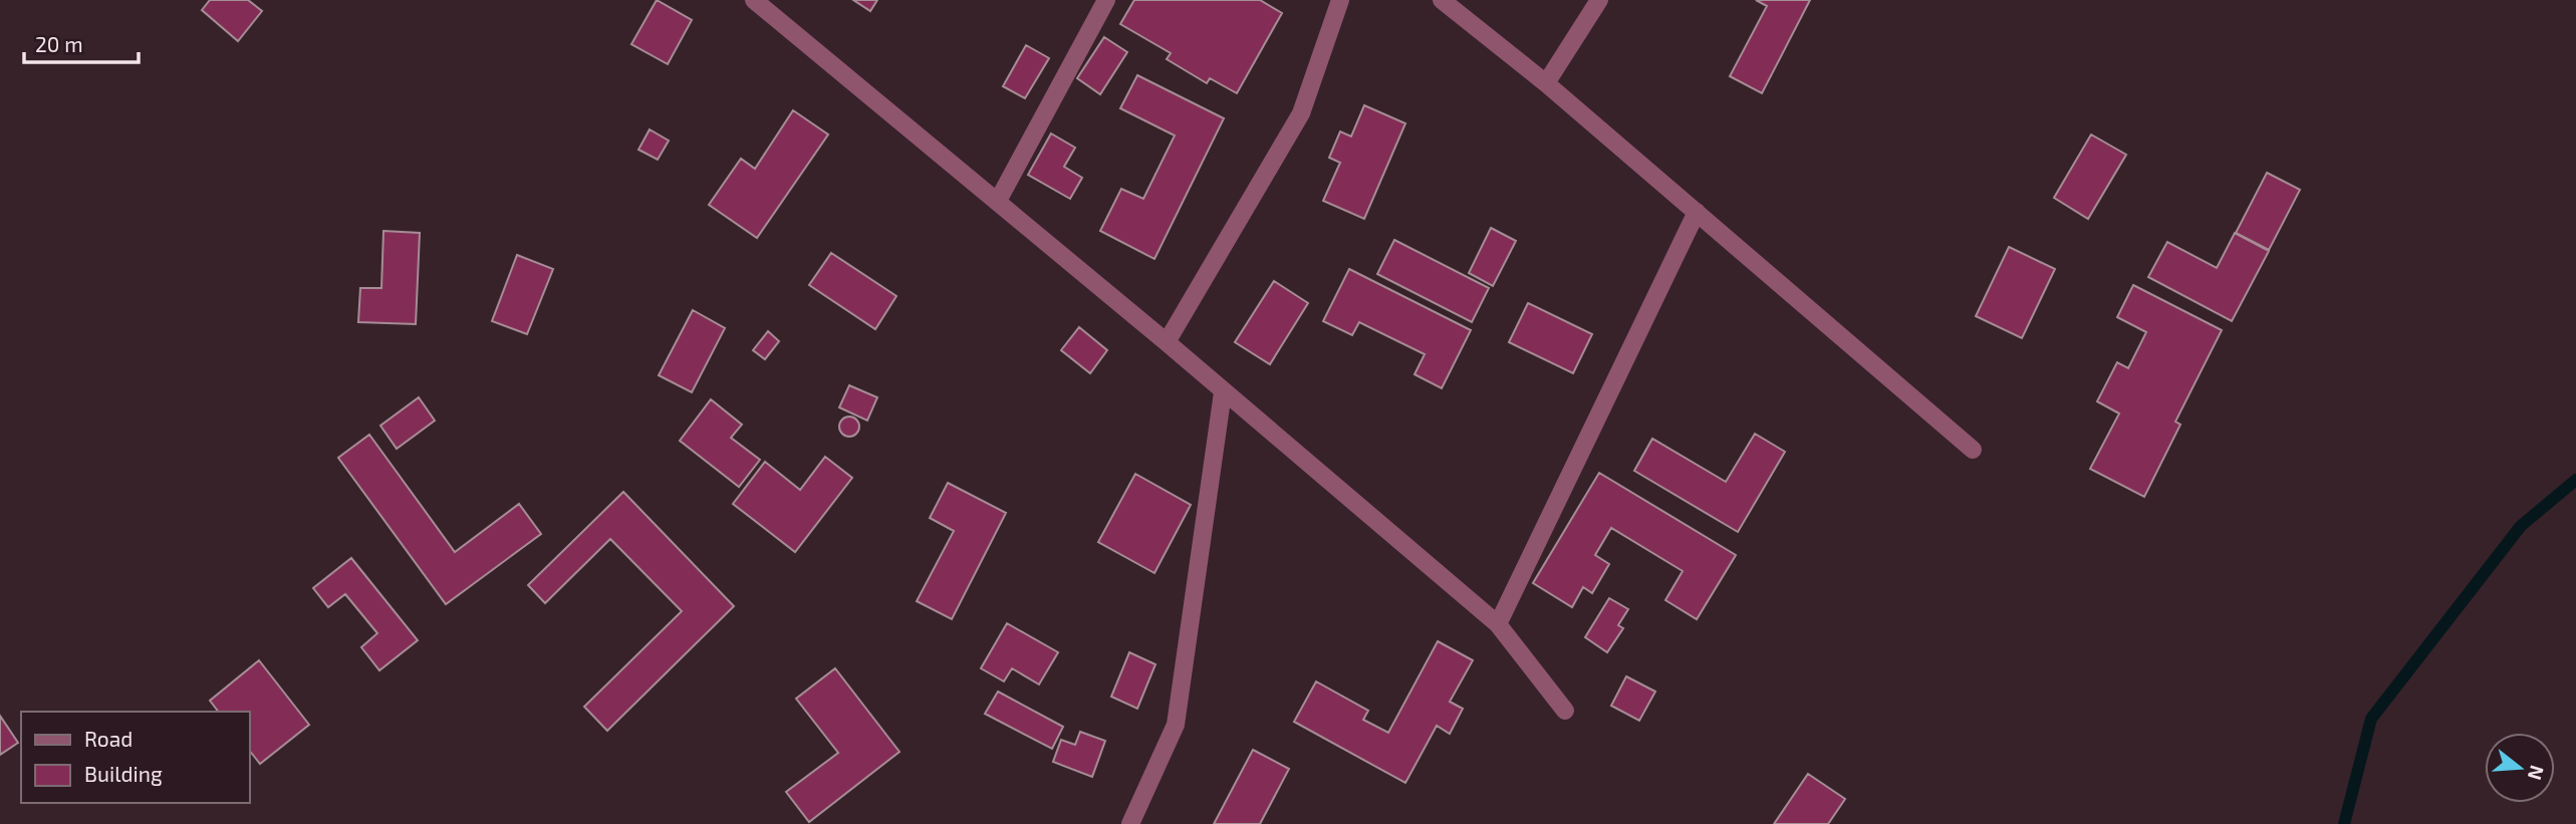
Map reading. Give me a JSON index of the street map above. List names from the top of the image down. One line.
{"legend":["Road","Building"],"scale_bar":"20 m","north":"right"}
